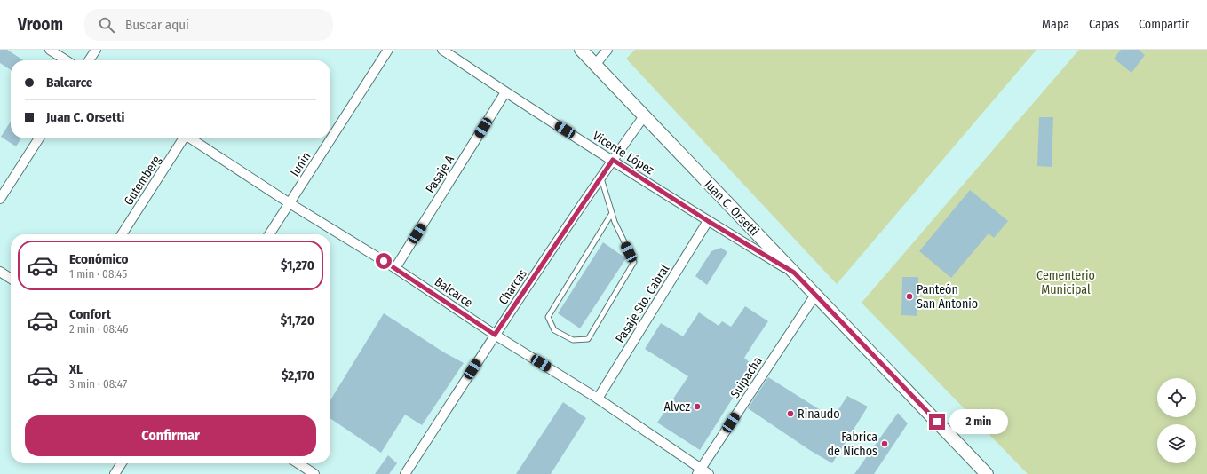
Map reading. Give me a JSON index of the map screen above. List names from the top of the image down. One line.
{"streets":{"street":["Vicente López","Junín","Pasaje A","Gutemberg","Juan C. Orsetti","Charcas","Balcarce","Pasaje Sto. Cabral","Suipacha"]},"crossings":[["Vicente López","Pasaje A"],["Vicente López","Juan C. Orsetti"],["Vicente López","Charcas"],["Vicente López","Pasaje Sto. Cabral"],["Junín","Balcarce"],["Pasaje A","Balcarce"],["Juan C. Orsetti","Charcas"],["Juan C. Orsetti","Suipacha"],["Charcas","Balcarce"],["Balcarce","Pasaje Sto. Cabral"],["Balcarce","Suipacha"]],"parks":["Cementerio Municipal"],"places":["Panteón San Antonio","Alvez","Rinaudo","Fabrica de Nichos"],"page":{"header":"Vroom","search":"Buscar aquí","nav":["Mapa","Capas","Compartir"],"banner":["Balcarce","Juan C. Orsetti"],"list":[{"name":"Económico","note":"1 min · 08:45","value":"$1,270"},{"name":"Confort","note":"2 min · 08:46","value":"$1,720"},{"name":"XL","note":"3 min · 08:47","value":"$2,170"}],"buttons":"Confirmar","bubble":"2 min"}}
